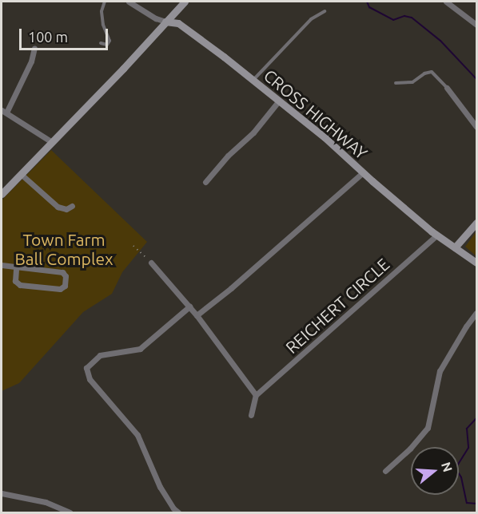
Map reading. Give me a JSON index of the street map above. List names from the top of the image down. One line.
{"streets":{"main road":["CROSS HIGHWAY"],"street":["REICHERT CIRCLE"]},"crossings":[["CROSS HIGHWAY","REICHERT CIRCLE"]],"parks":["Town Farm Ball Complex"],"scale_bar":"100 m","north":"right"}
